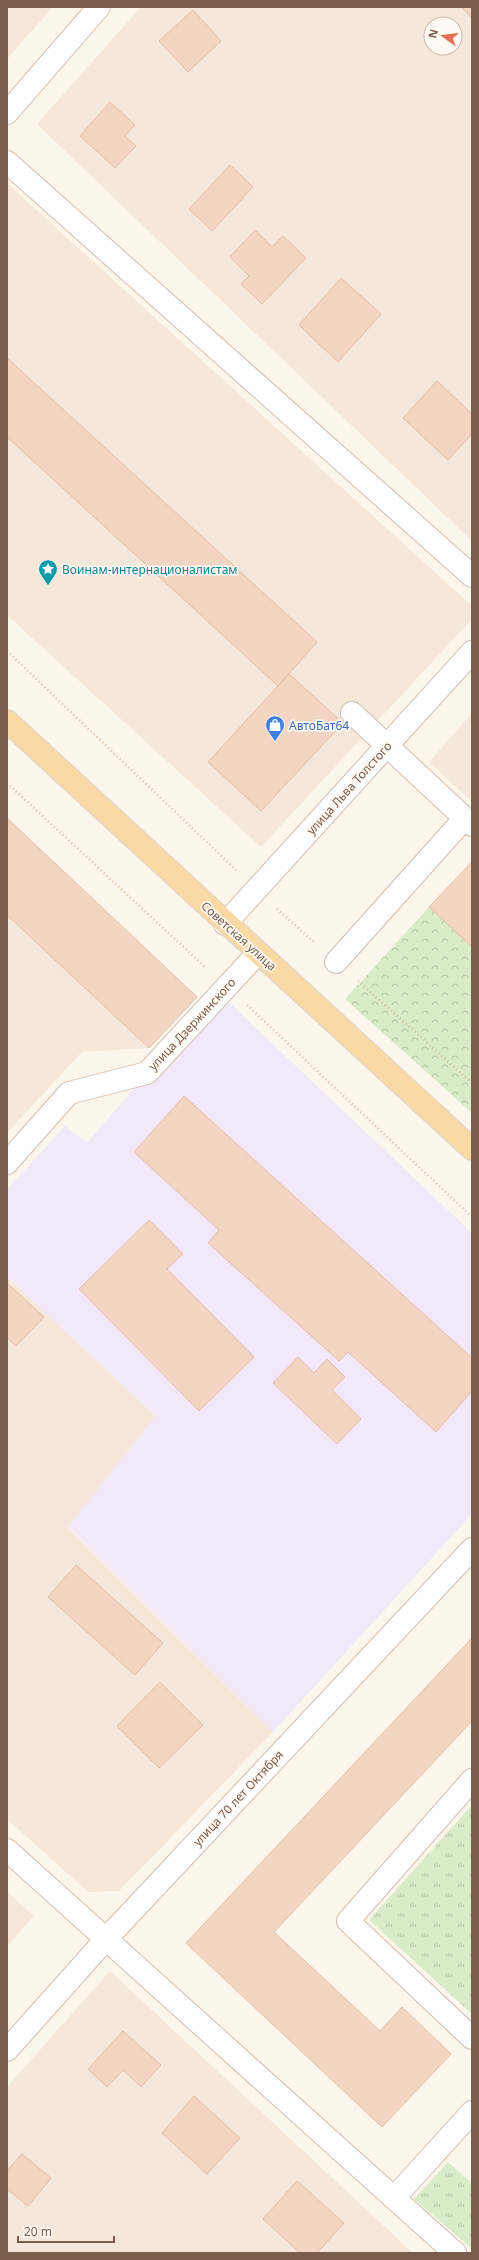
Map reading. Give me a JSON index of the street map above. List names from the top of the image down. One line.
{"streets":{"main road":["Советская улица"],"street":["улица Льва Толстого","улица Дзержинского","улица 70 лет Октября"]},"crossings":[["улица Льва Толстого","Советская улица"],["Советская улица","улица Дзержинского"]],"places":{"place":["Воинам-интернационалистам"],"shop":["АвтоБат64"]},"scale_bar":"20 m","north":"left"}
